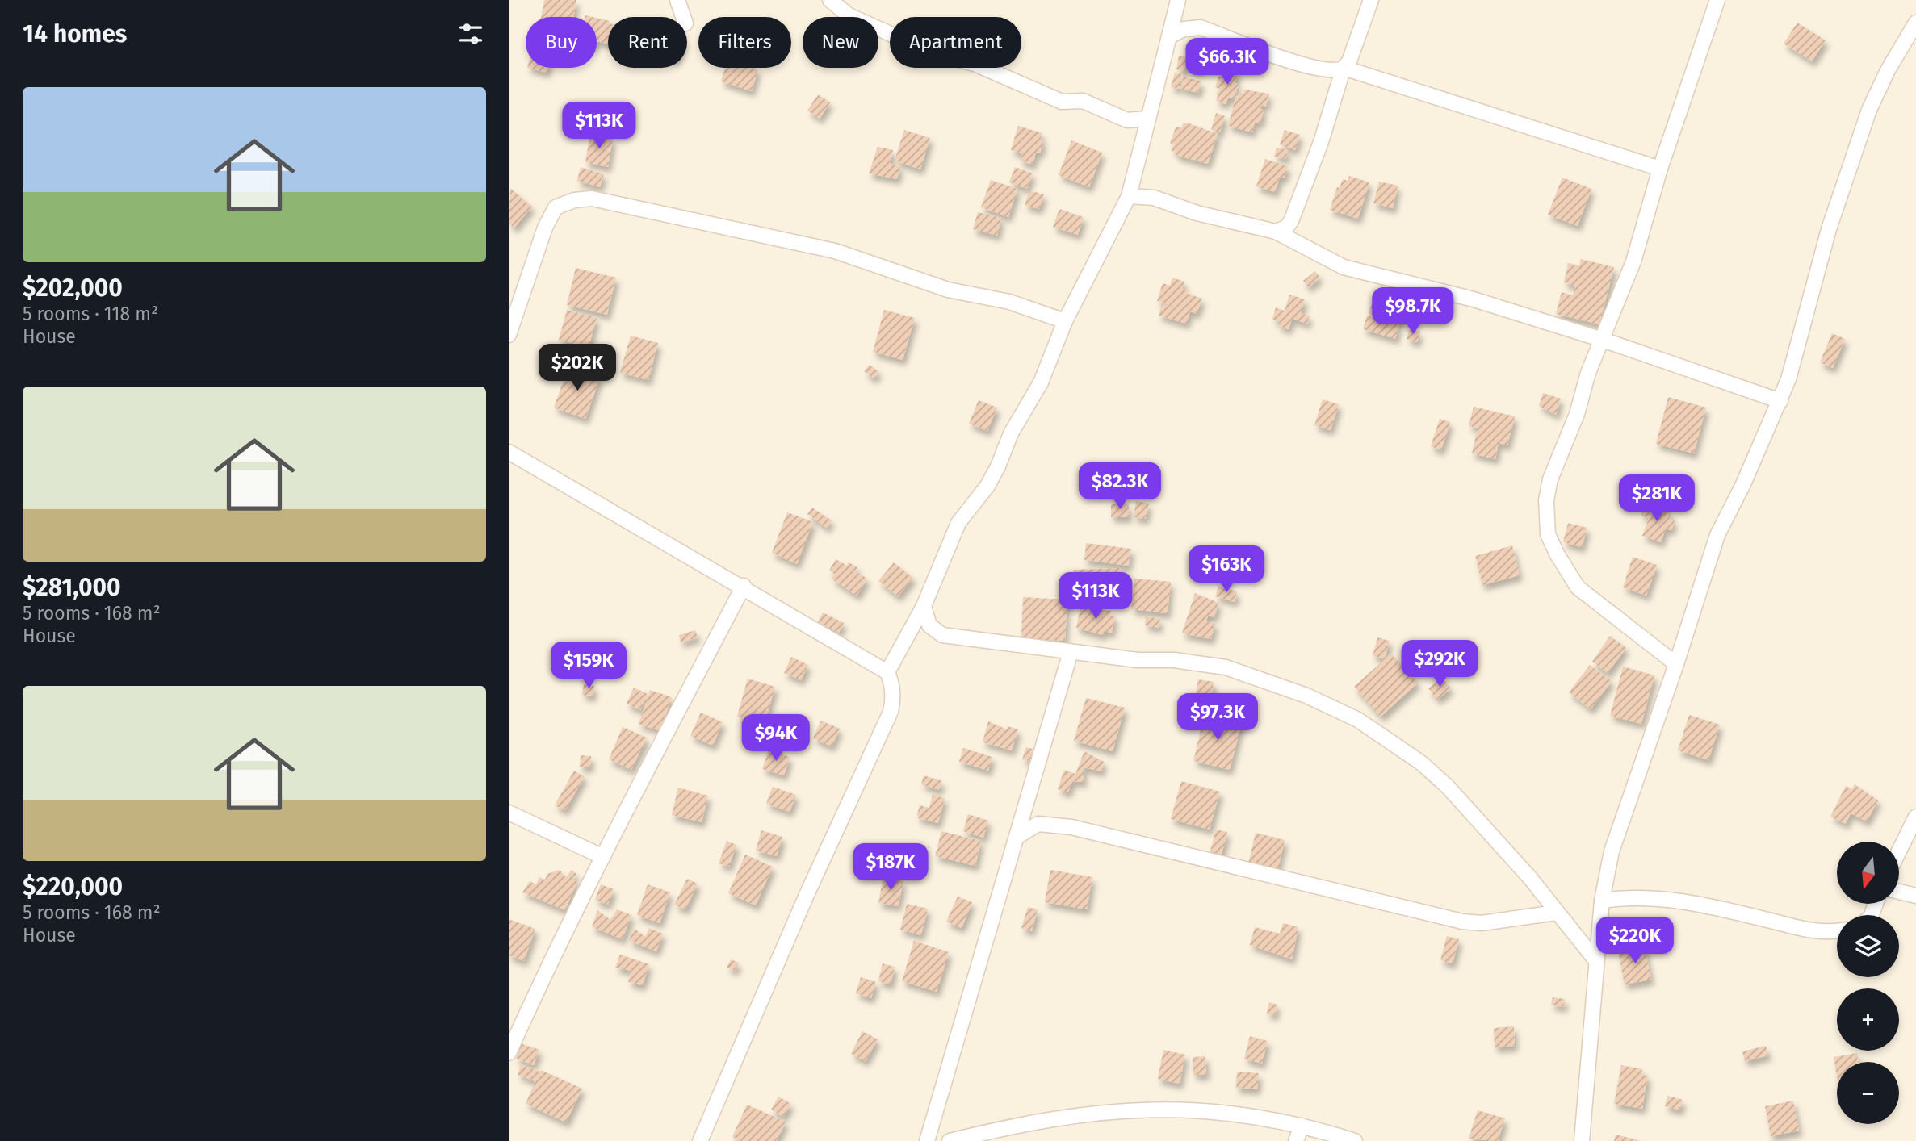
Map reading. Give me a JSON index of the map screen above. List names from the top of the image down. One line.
{"north":"bottom","page":{"heading":"14 homes","chip":["Buy","Rent","Filters","New","Apartment"],"price":["$66.3K","$113K","$98.7K","$202K","$82.3K","$281K","$163K","$113K","$292K","$159K","$97.3K","$94K","$187K","$220K"],"list":[{"name":"$202,000","note":"5 rooms · 118 m² · House"},{"name":"$281,000","note":"5 rooms · 168 m² · House"},{"name":"$220,000","note":"5 rooms · 168 m² · House"}],"map_buttons":["+","−"]}}
